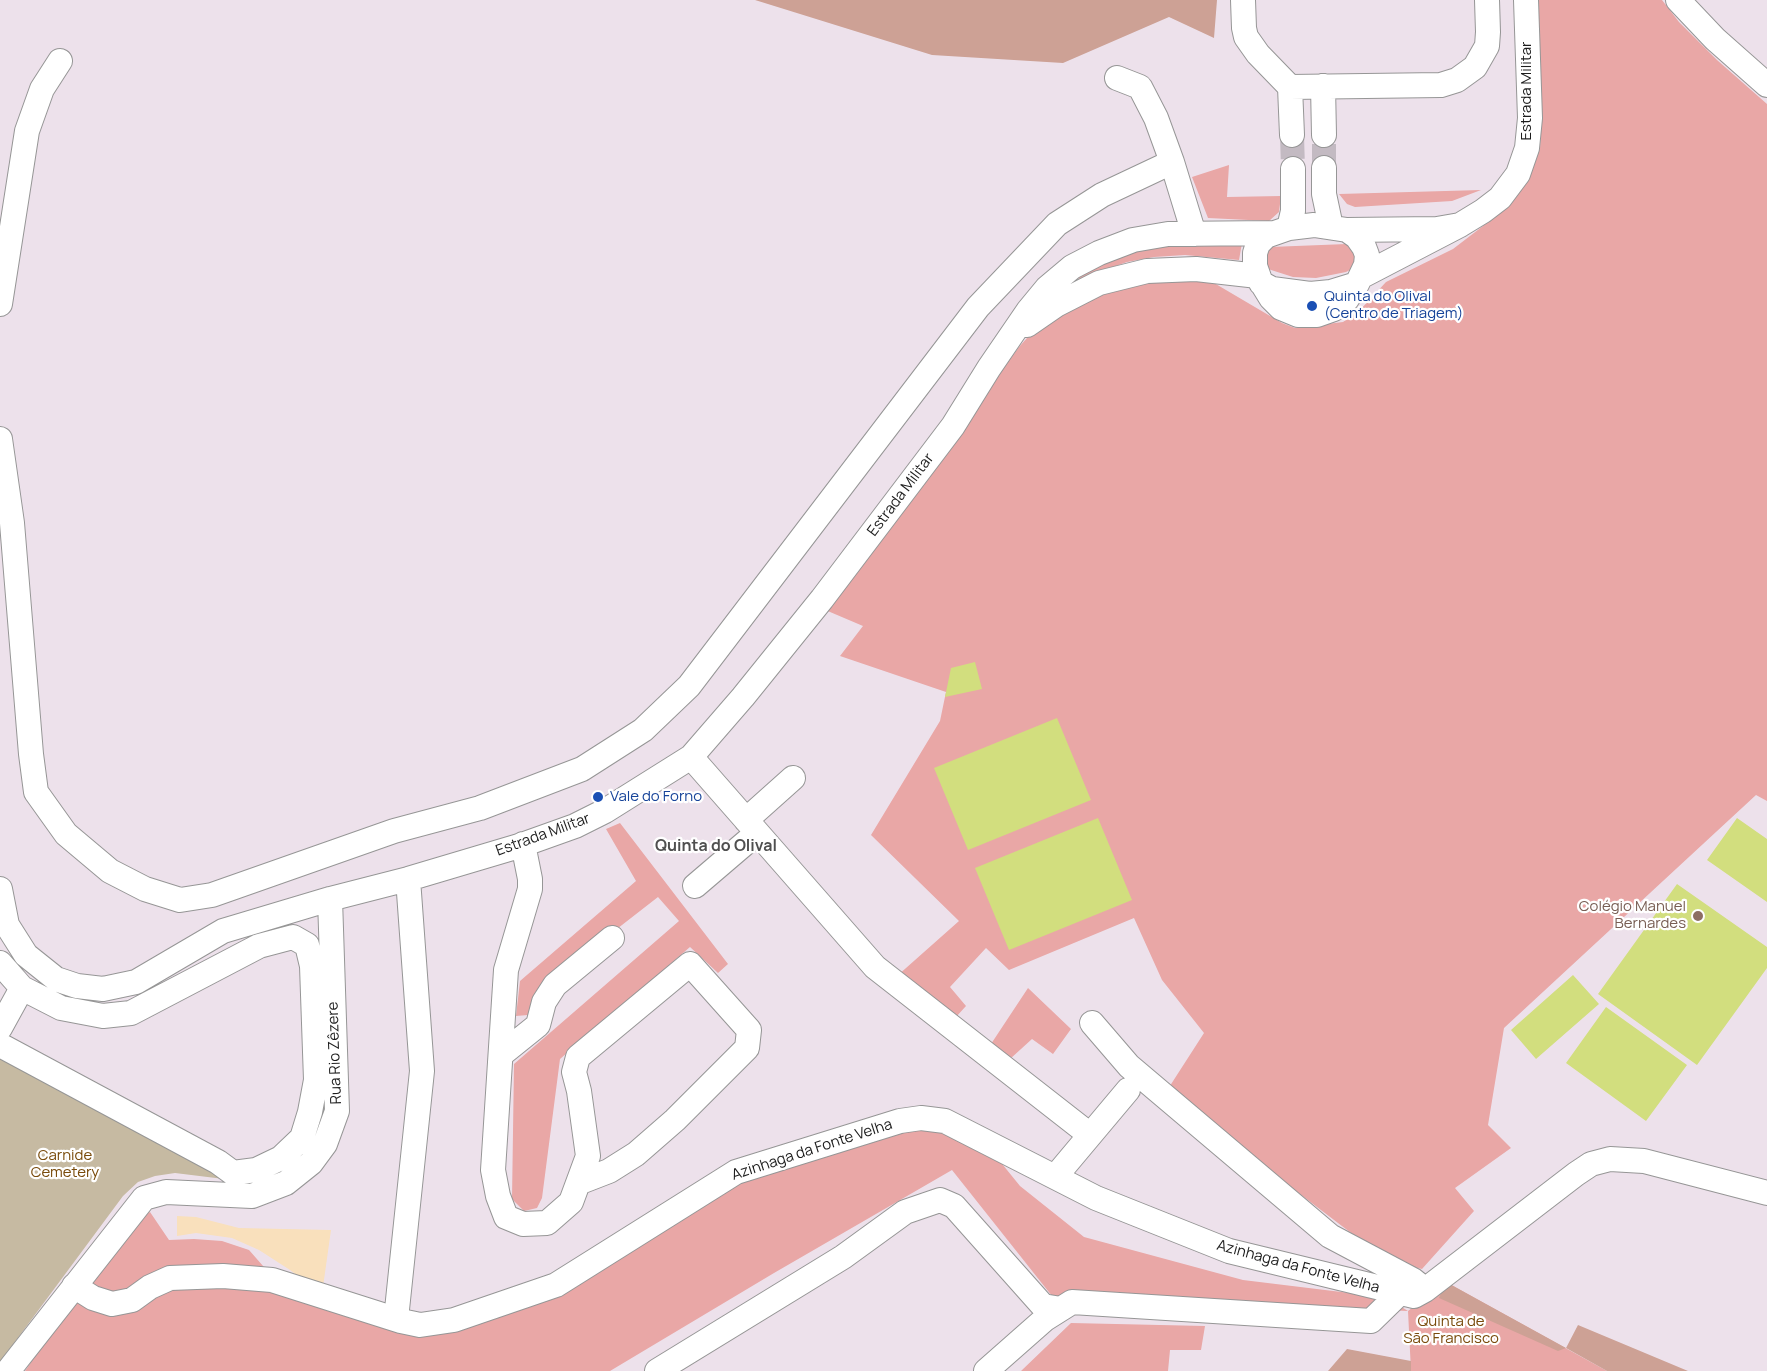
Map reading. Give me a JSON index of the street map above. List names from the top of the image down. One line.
{"streets":{"street":["Estrada Militar","Rua Rio Zêzere","Azinhaga da Fonte Velha"]},"crossings":[["Estrada Militar","Rua Rio Zêzere"],["Rua Rio Zêzere","Azinhaga da Fonte Velha"]],"districts":["Quinta do Olival"],"parks":["Carnide Cemetery","Quinta de São Francisco"],"places":["Quinta do Olival (Centro de Triagem)","Vale do Forno","Colégio Manuel Bernardes"]}
